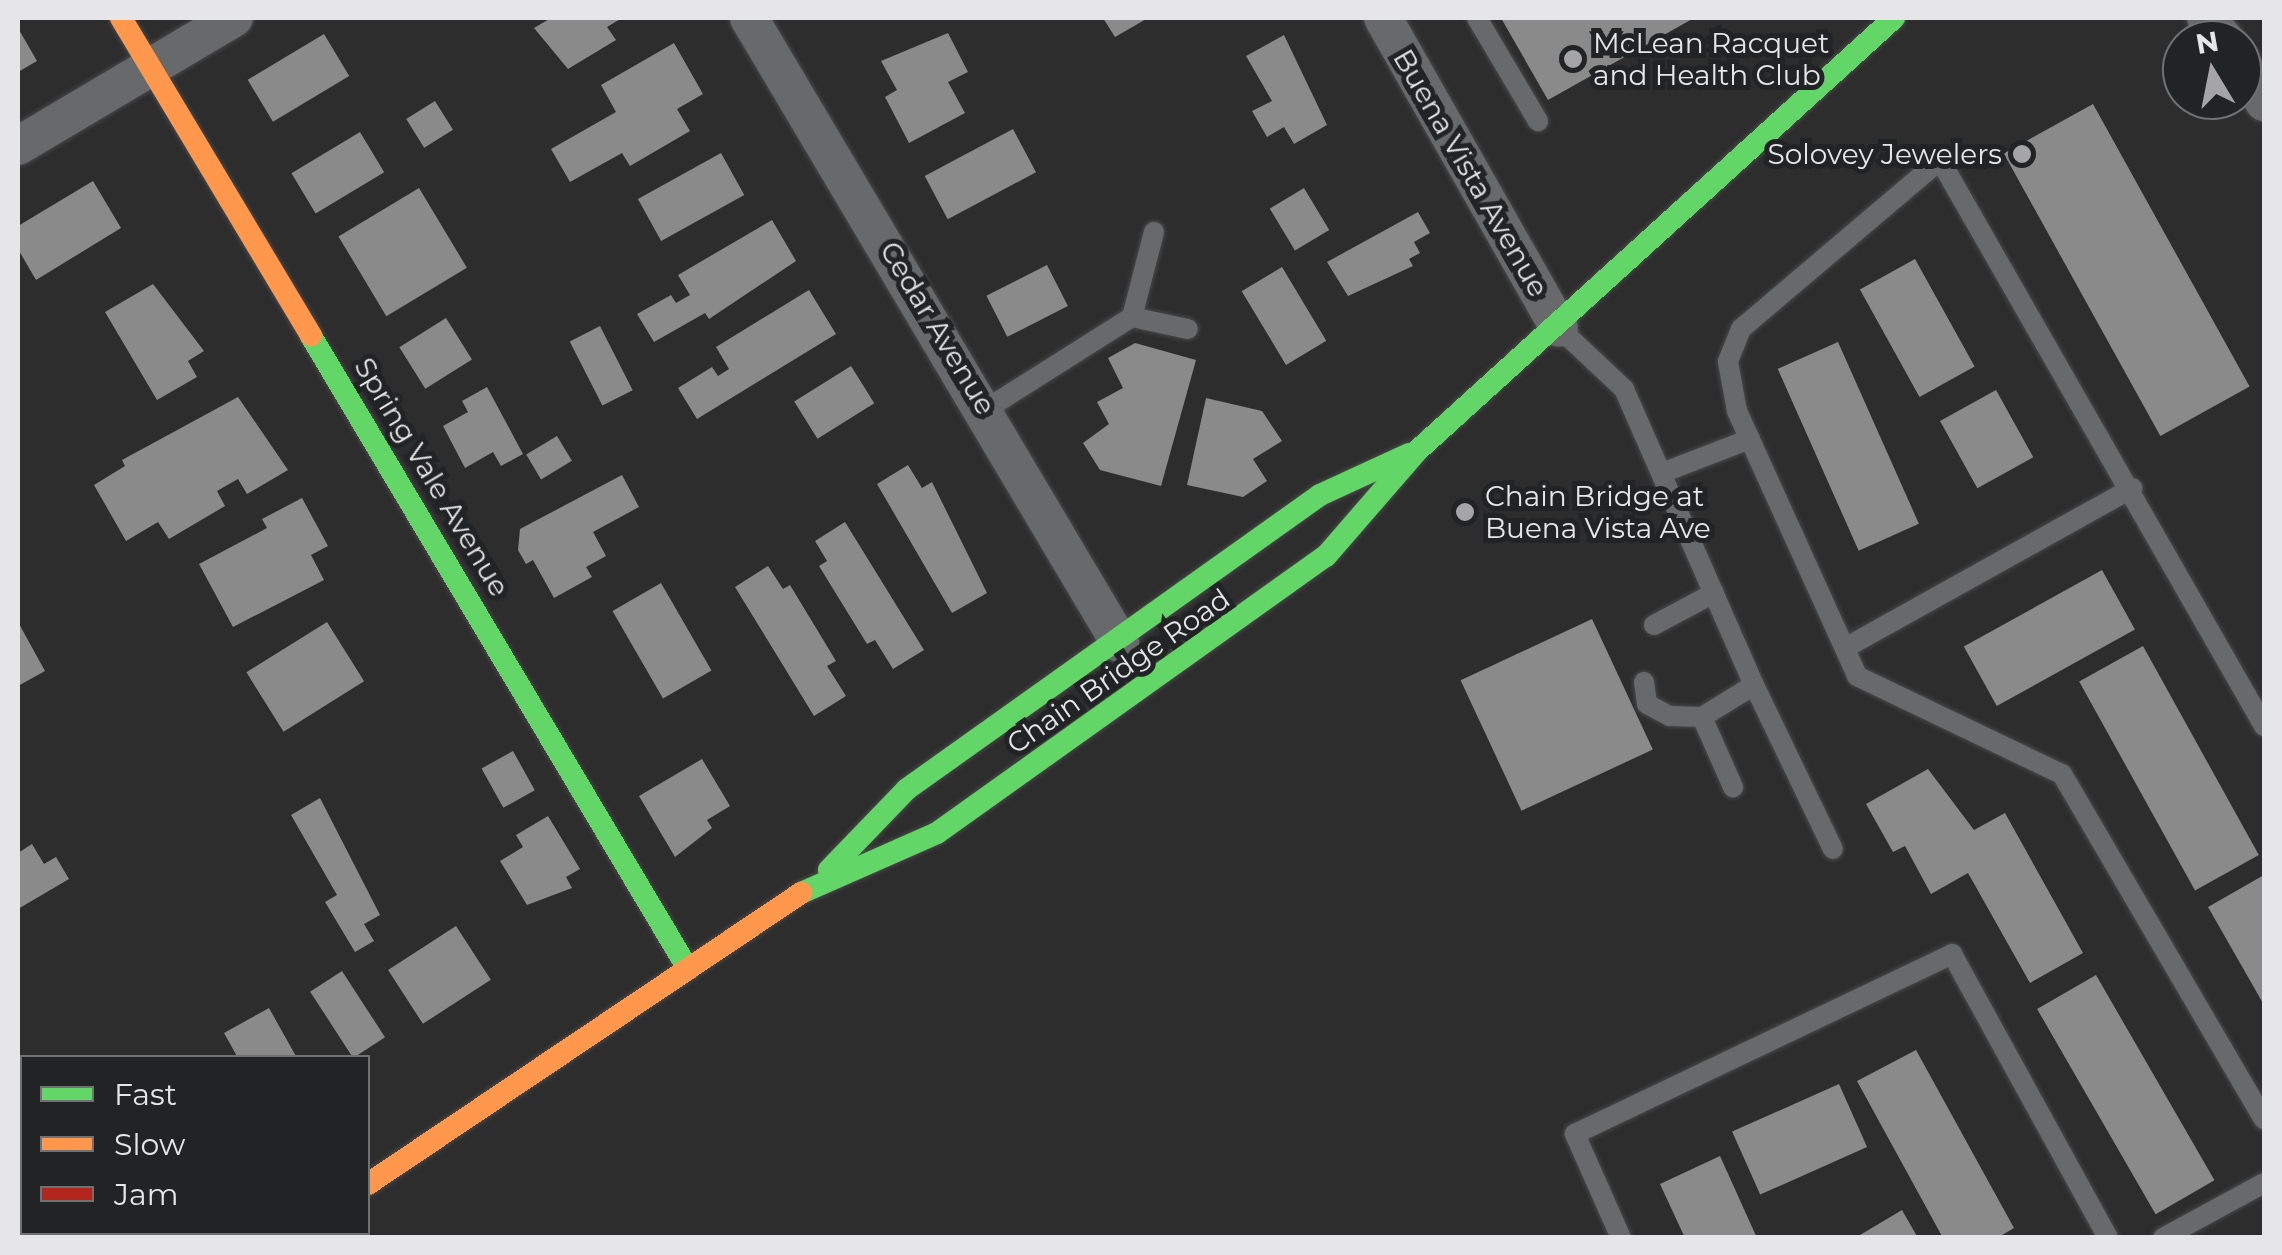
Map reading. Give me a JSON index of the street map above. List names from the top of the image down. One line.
{"streets":{"main road":["Spring Vale Avenue","Chain Bridge Road"],"street":["Buena Vista Avenue","Cedar Avenue"]},"crossings":[["Buena Vista Avenue","Chain Bridge Road"],["Cedar Avenue","Chain Bridge Road"],["Spring Vale Avenue","Chain Bridge Road"]],"places":["McLean Racquet and Health Club","Solovey Jewelers","Chain Bridge at Buena Vista Ave"],"legend":["Fast","Slow","Jam"],"north":"top"}
